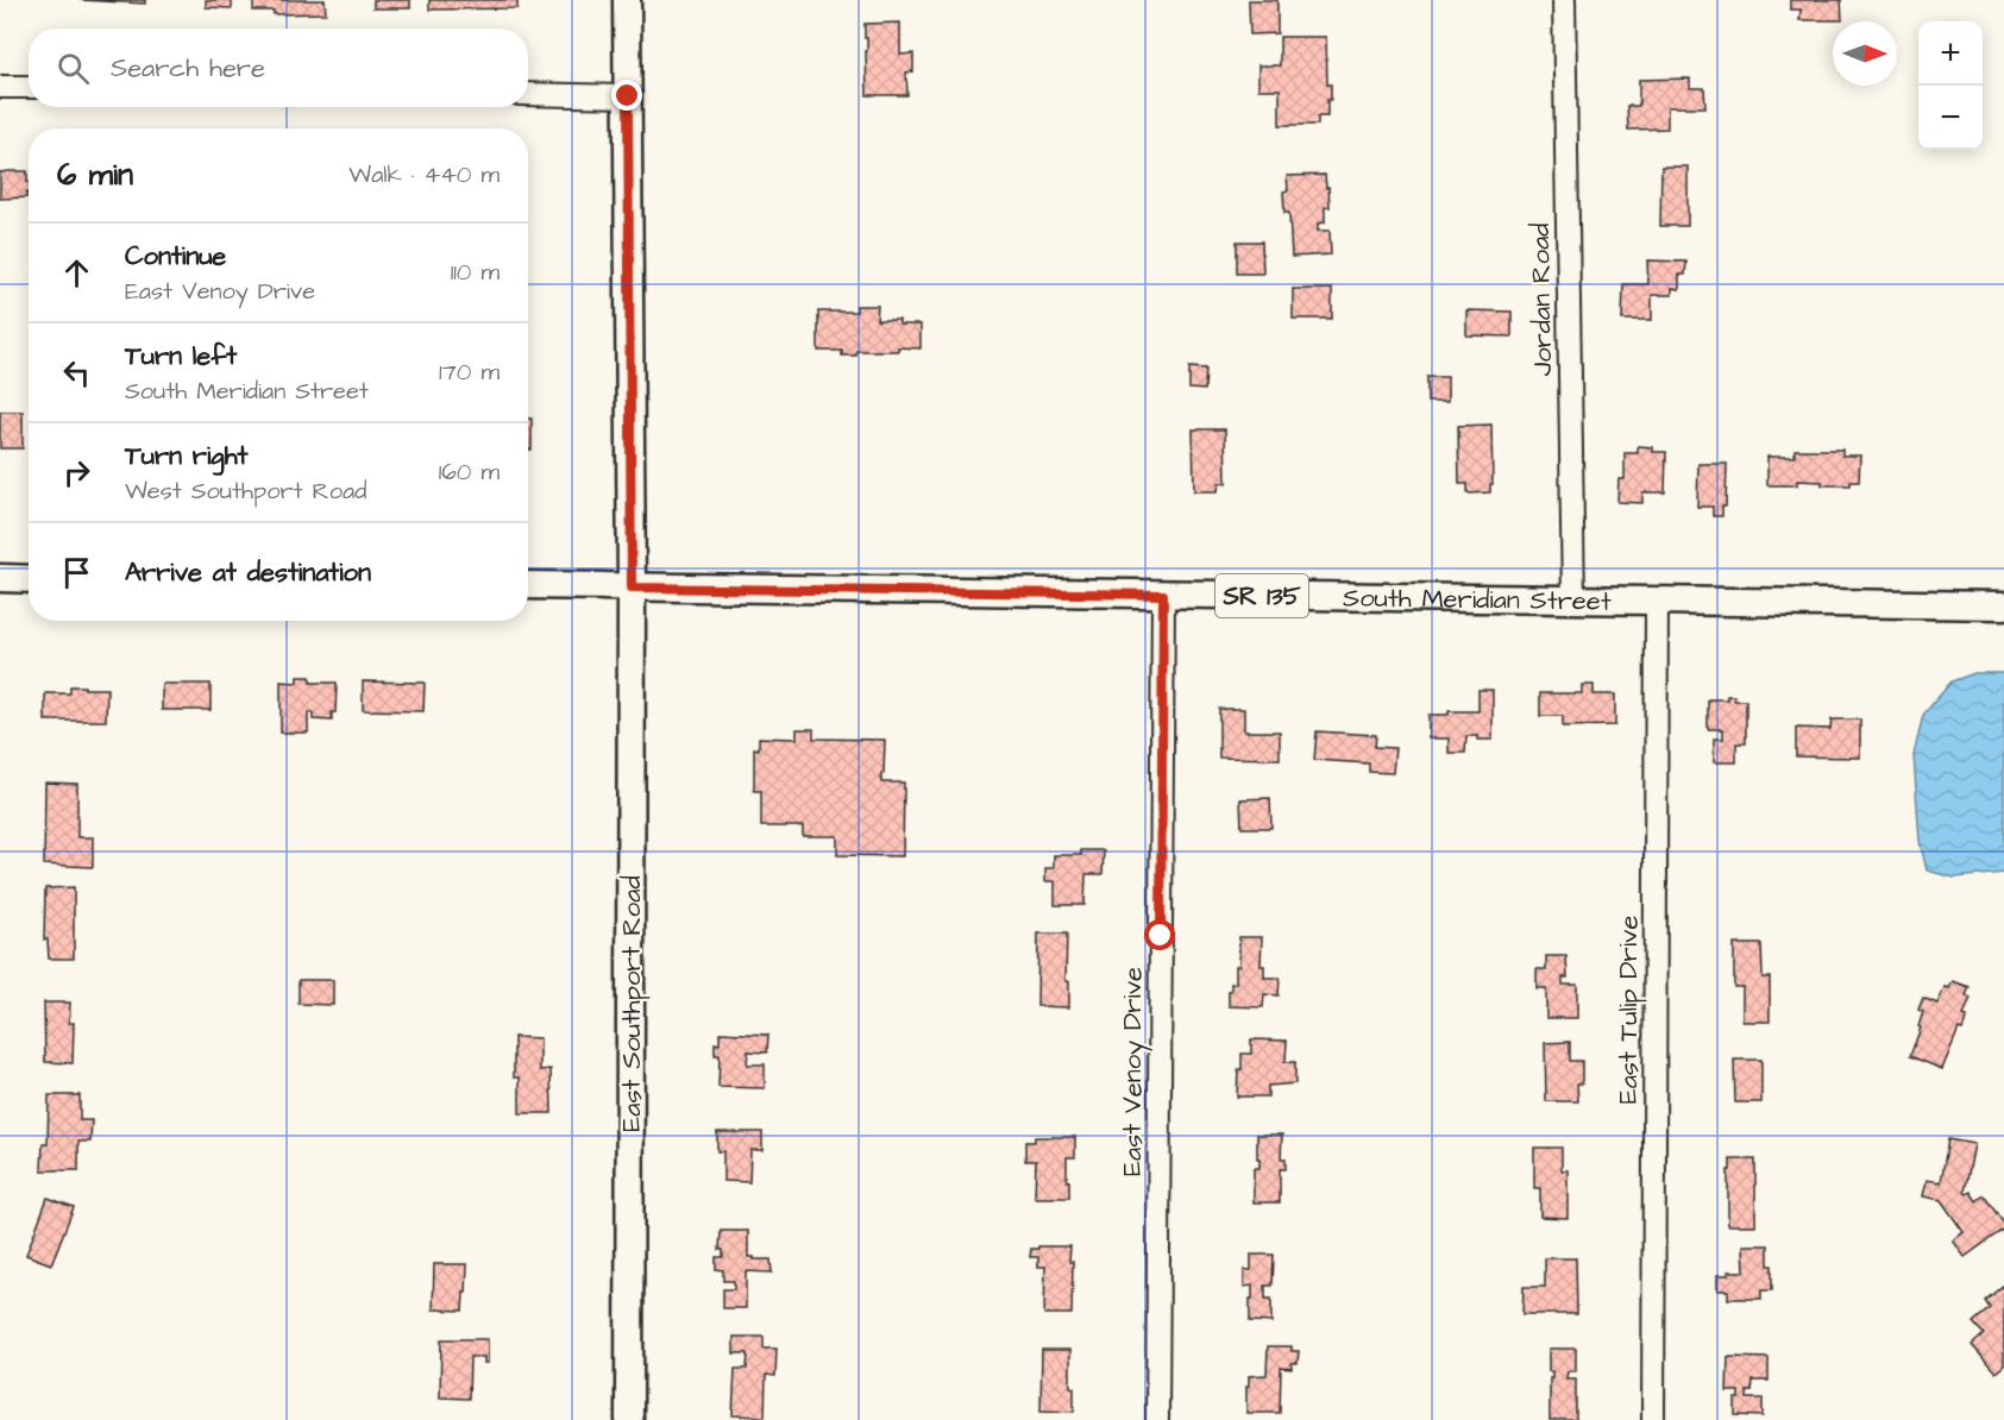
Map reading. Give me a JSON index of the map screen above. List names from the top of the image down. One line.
{"streets":{"main road":["SR 135","South Meridian Street","East Southport Road"],"street":["Jordan Road","East Tulip Drive","East Venoy Drive"]},"crossings":[["Jordan Road","South Meridian Street"],["South Meridian Street","East Southport Road"],["South Meridian Street","East Tulip Drive"],["South Meridian Street","East Venoy Drive"]],"north":"right","page":{"map_buttons":["+","−"],"search":"Search here","heading":["6 min","Walk · 440 m"],"list":[["Continue","East Venoy Drive","110 m"],["Turn left","South Meridian Street","170 m"],["Turn right","West Southport Road","160 m"],"Arrive at destination"]}}
